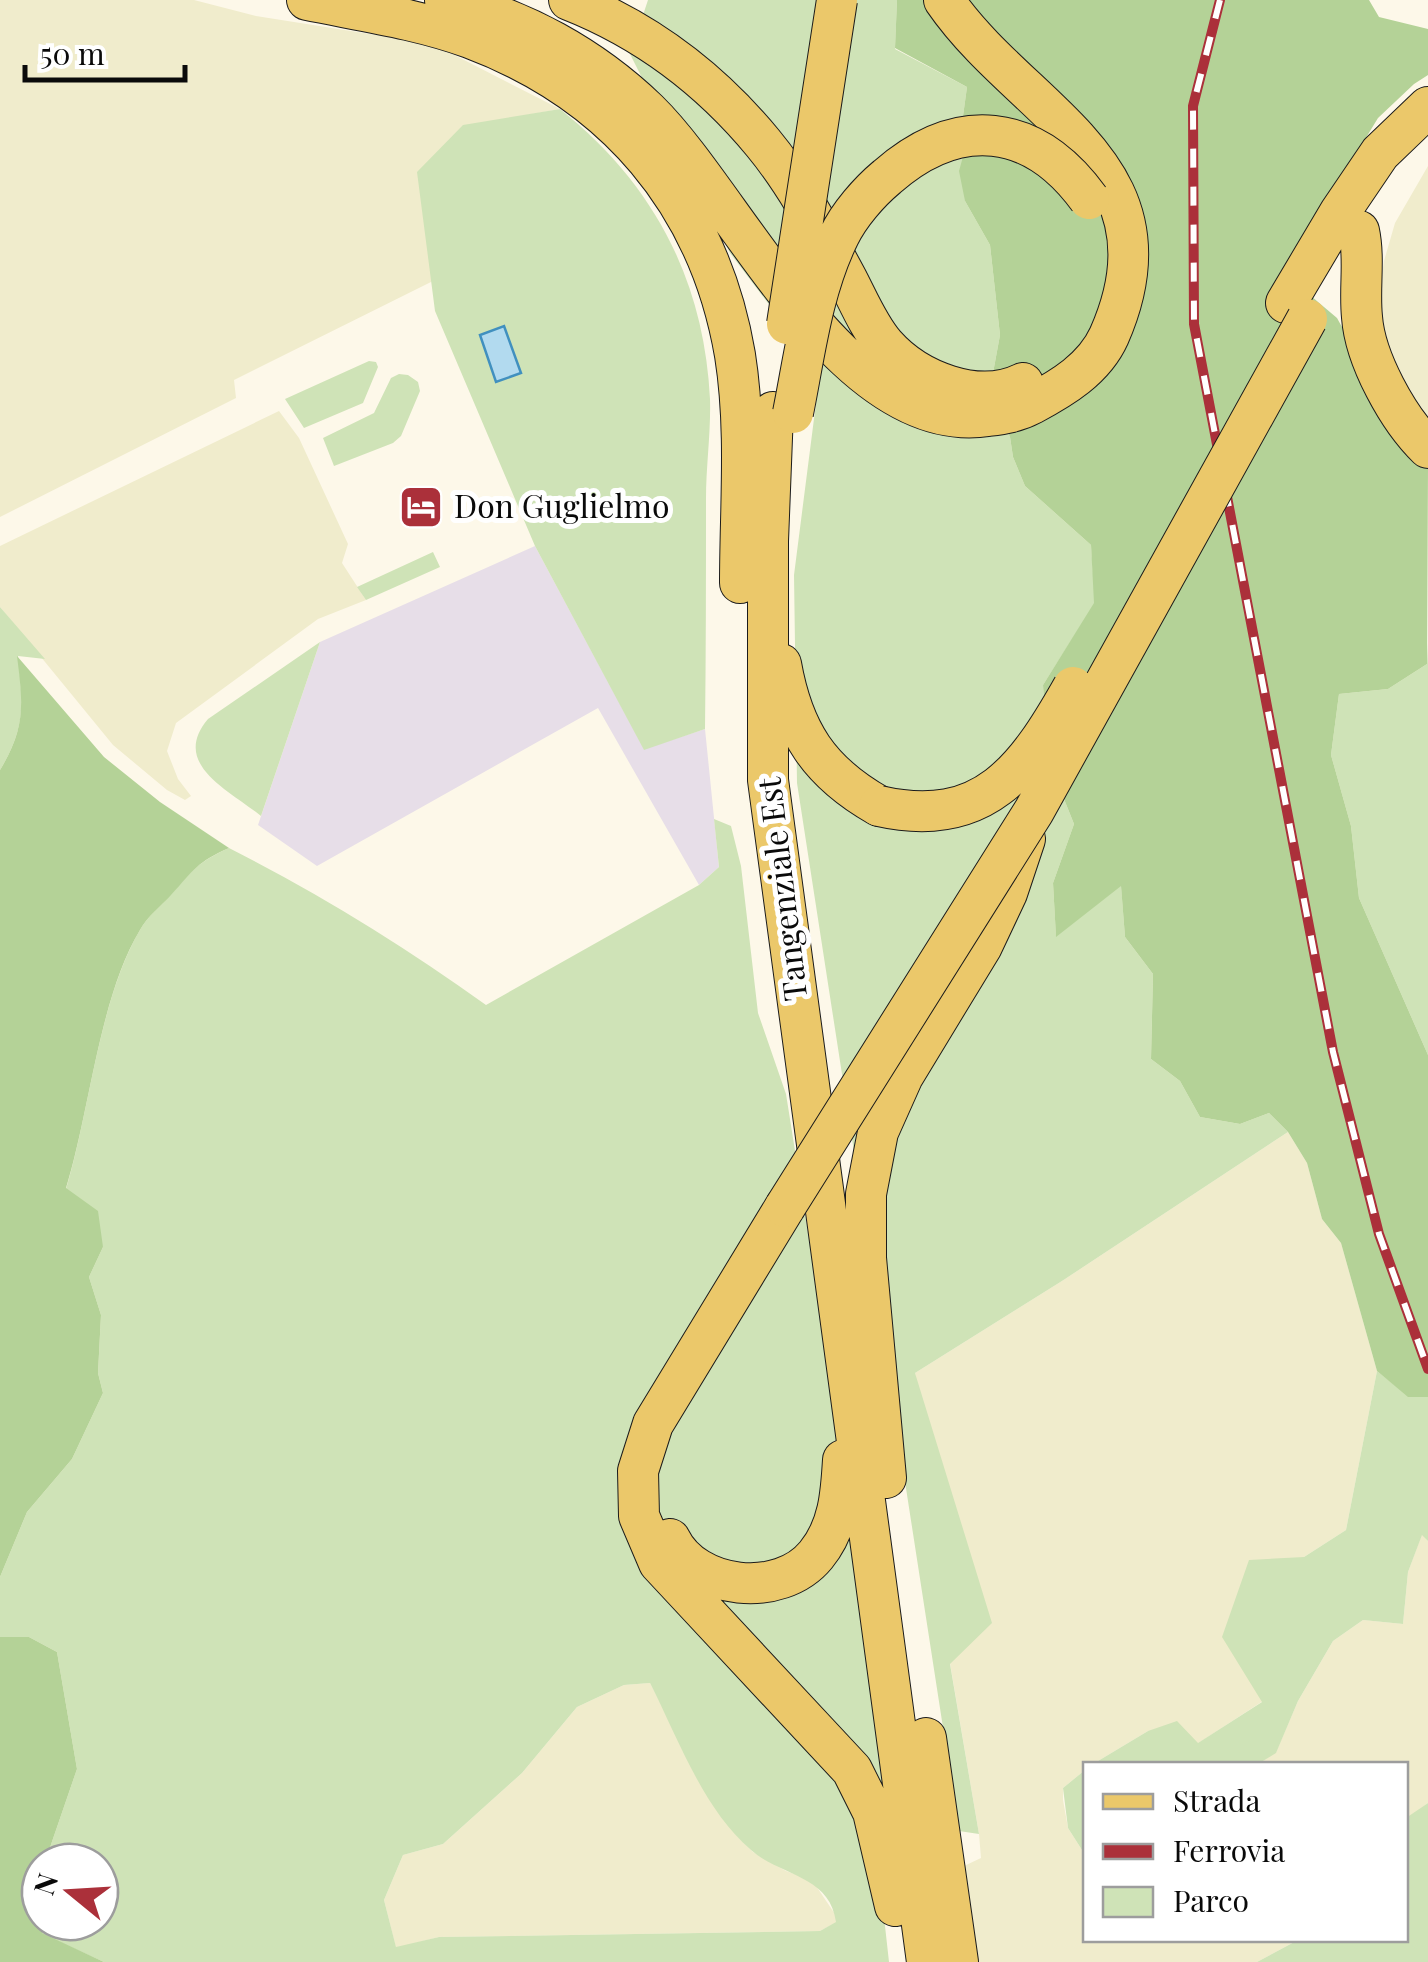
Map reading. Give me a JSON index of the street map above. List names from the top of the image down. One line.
{"streets":{"main road":["Tangenziale Est"]},"places":{"hotel":["Don Guglielmo"]},"legend":["Strada","Ferrovia","Parco"],"scale_bar":"50 m","north":"left"}
